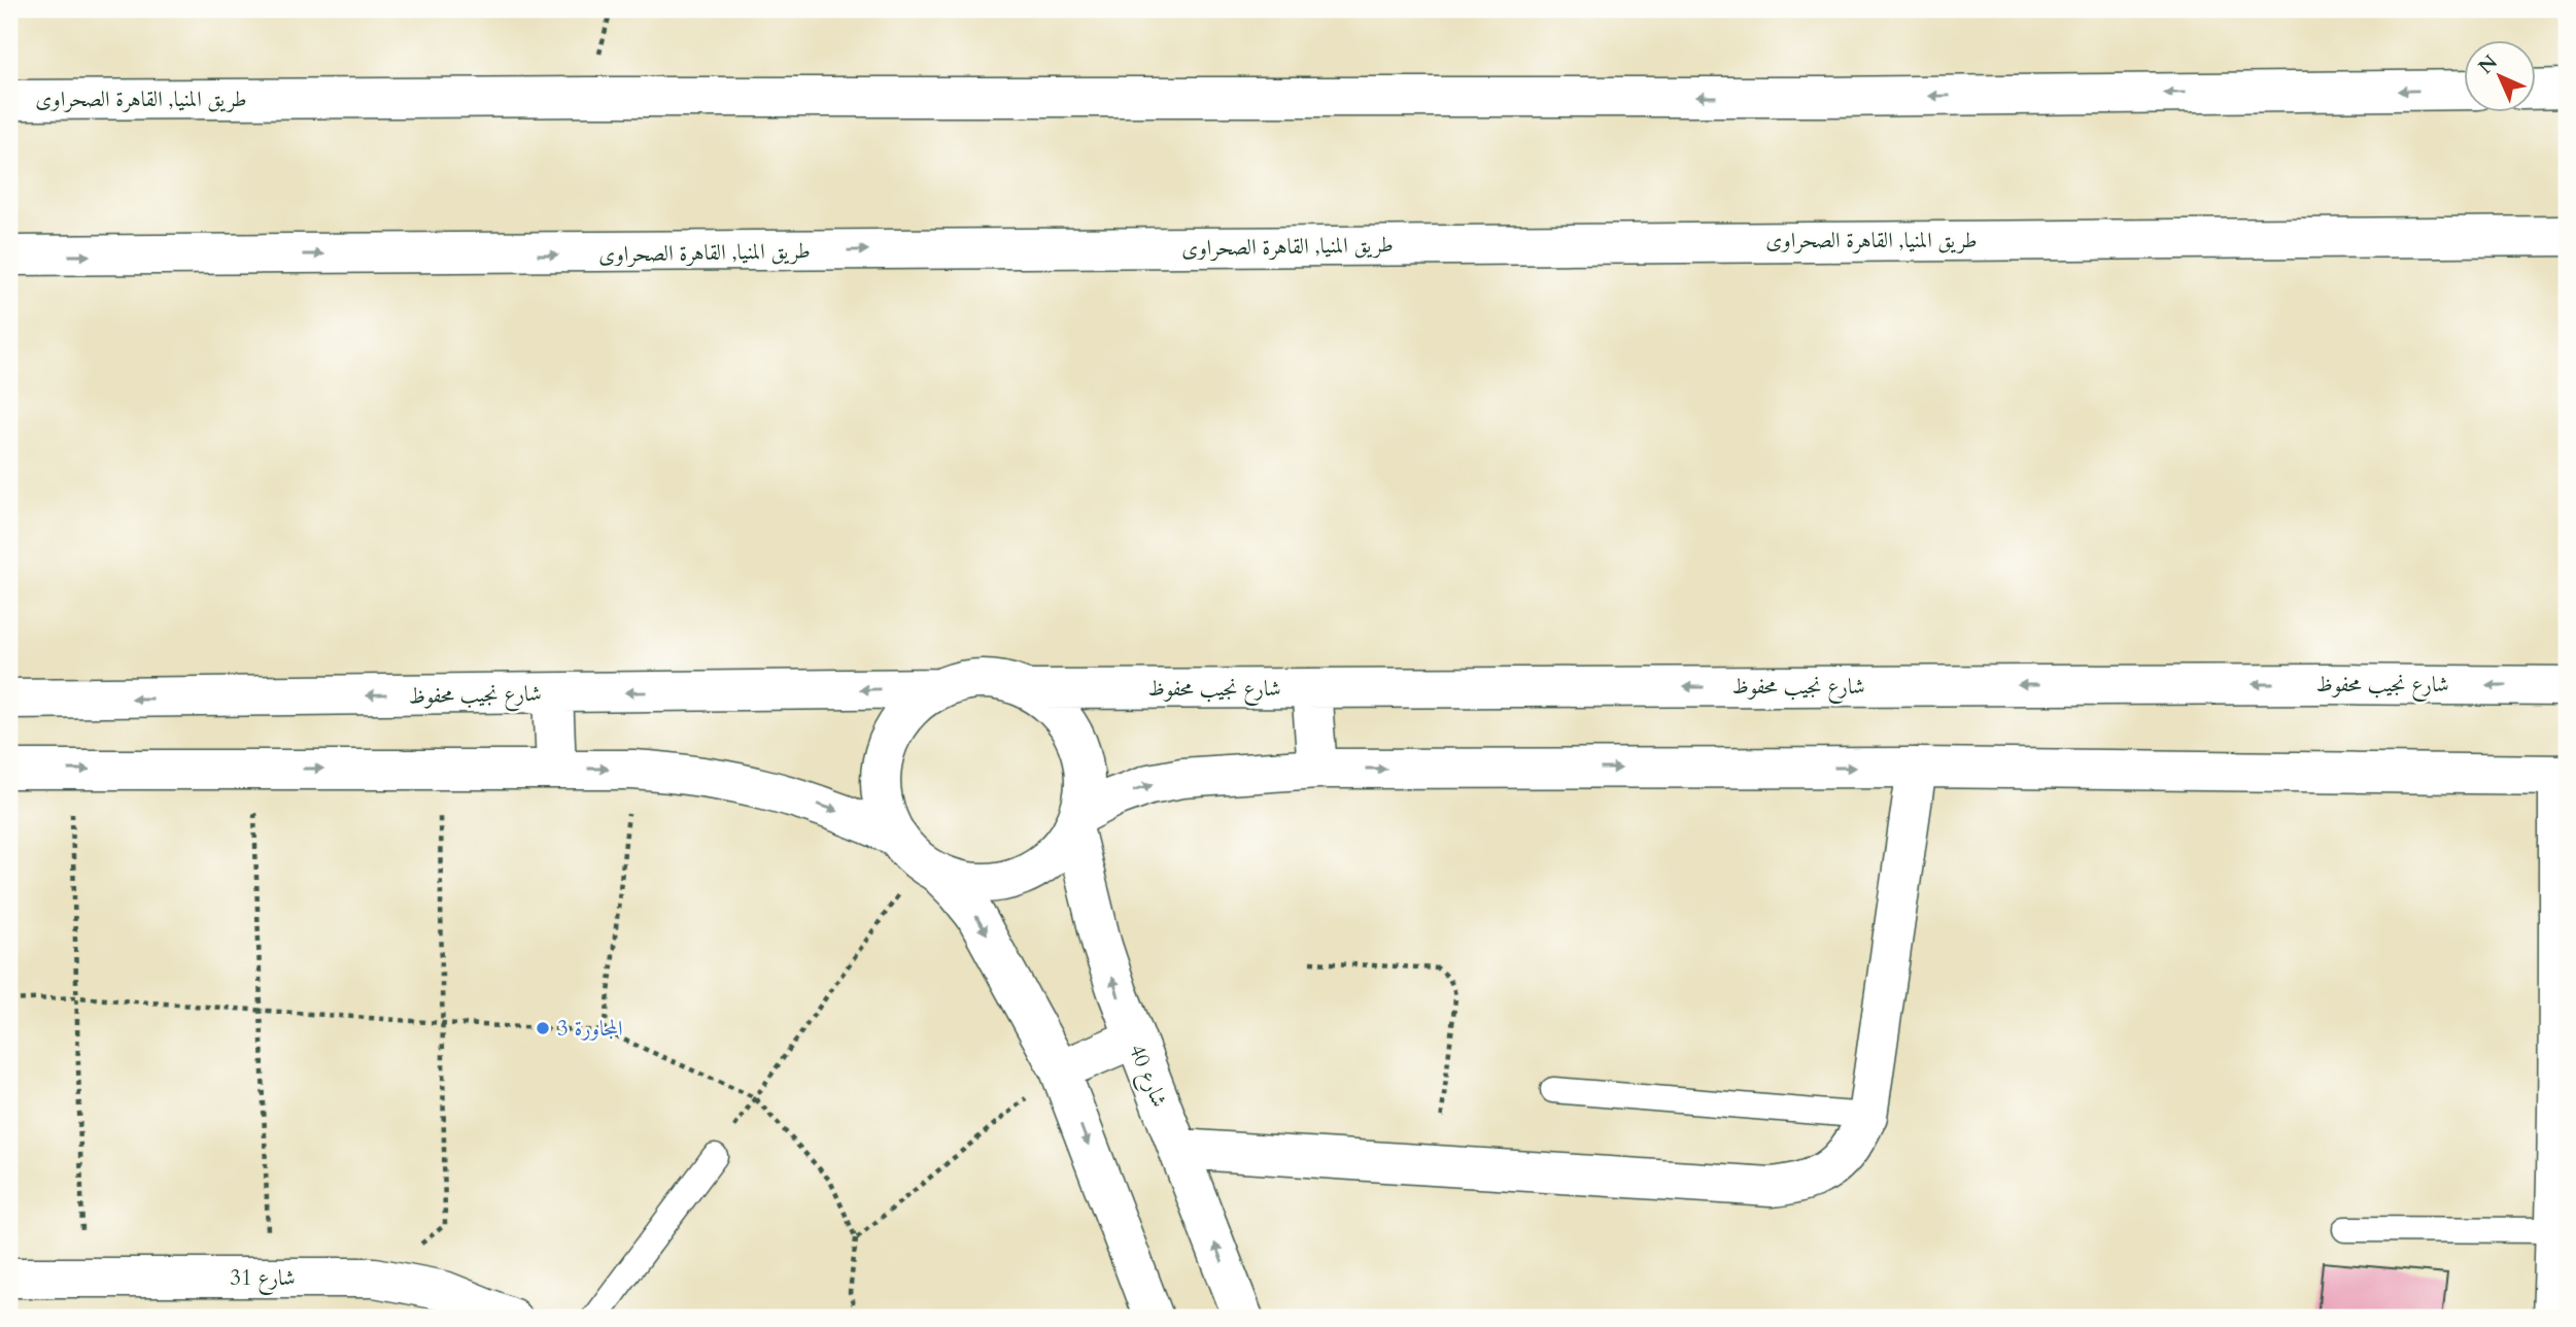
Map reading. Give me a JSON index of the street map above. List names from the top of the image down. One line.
{"streets":{"main road":["طريق المنيا, القاهرة الصحراوى","شارع نجيب محفوظ","شارع 40","شارع 31"]},"crossings":[["شارع نجيب محفوظ","شارع 40"]],"places":["المجاورة 3"],"north":"top left"}
